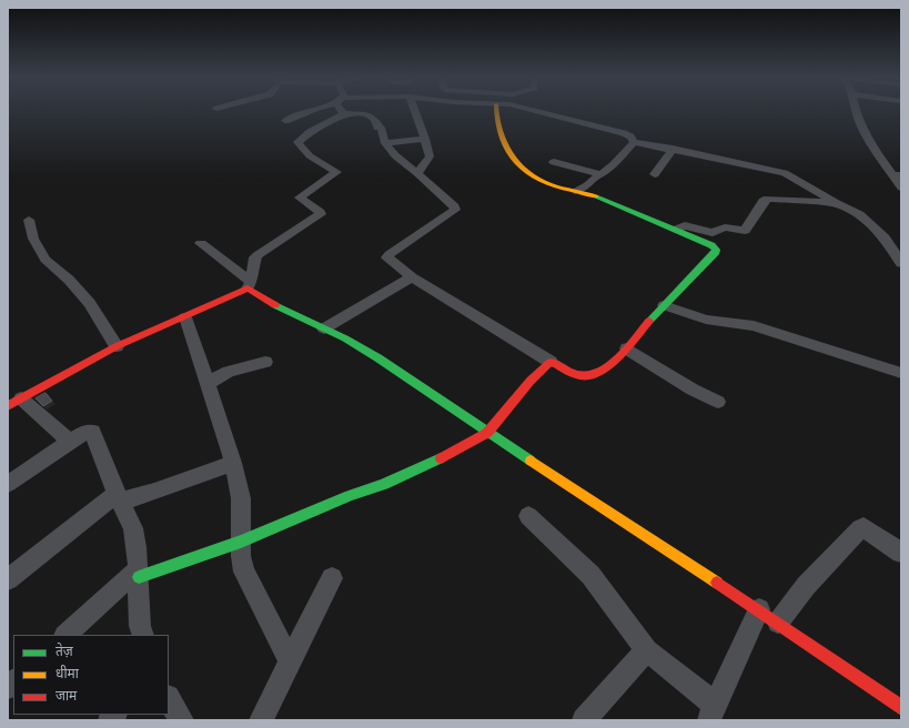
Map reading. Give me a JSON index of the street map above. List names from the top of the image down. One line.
{"legend":["तेज़","धीमा","जाम"]}
